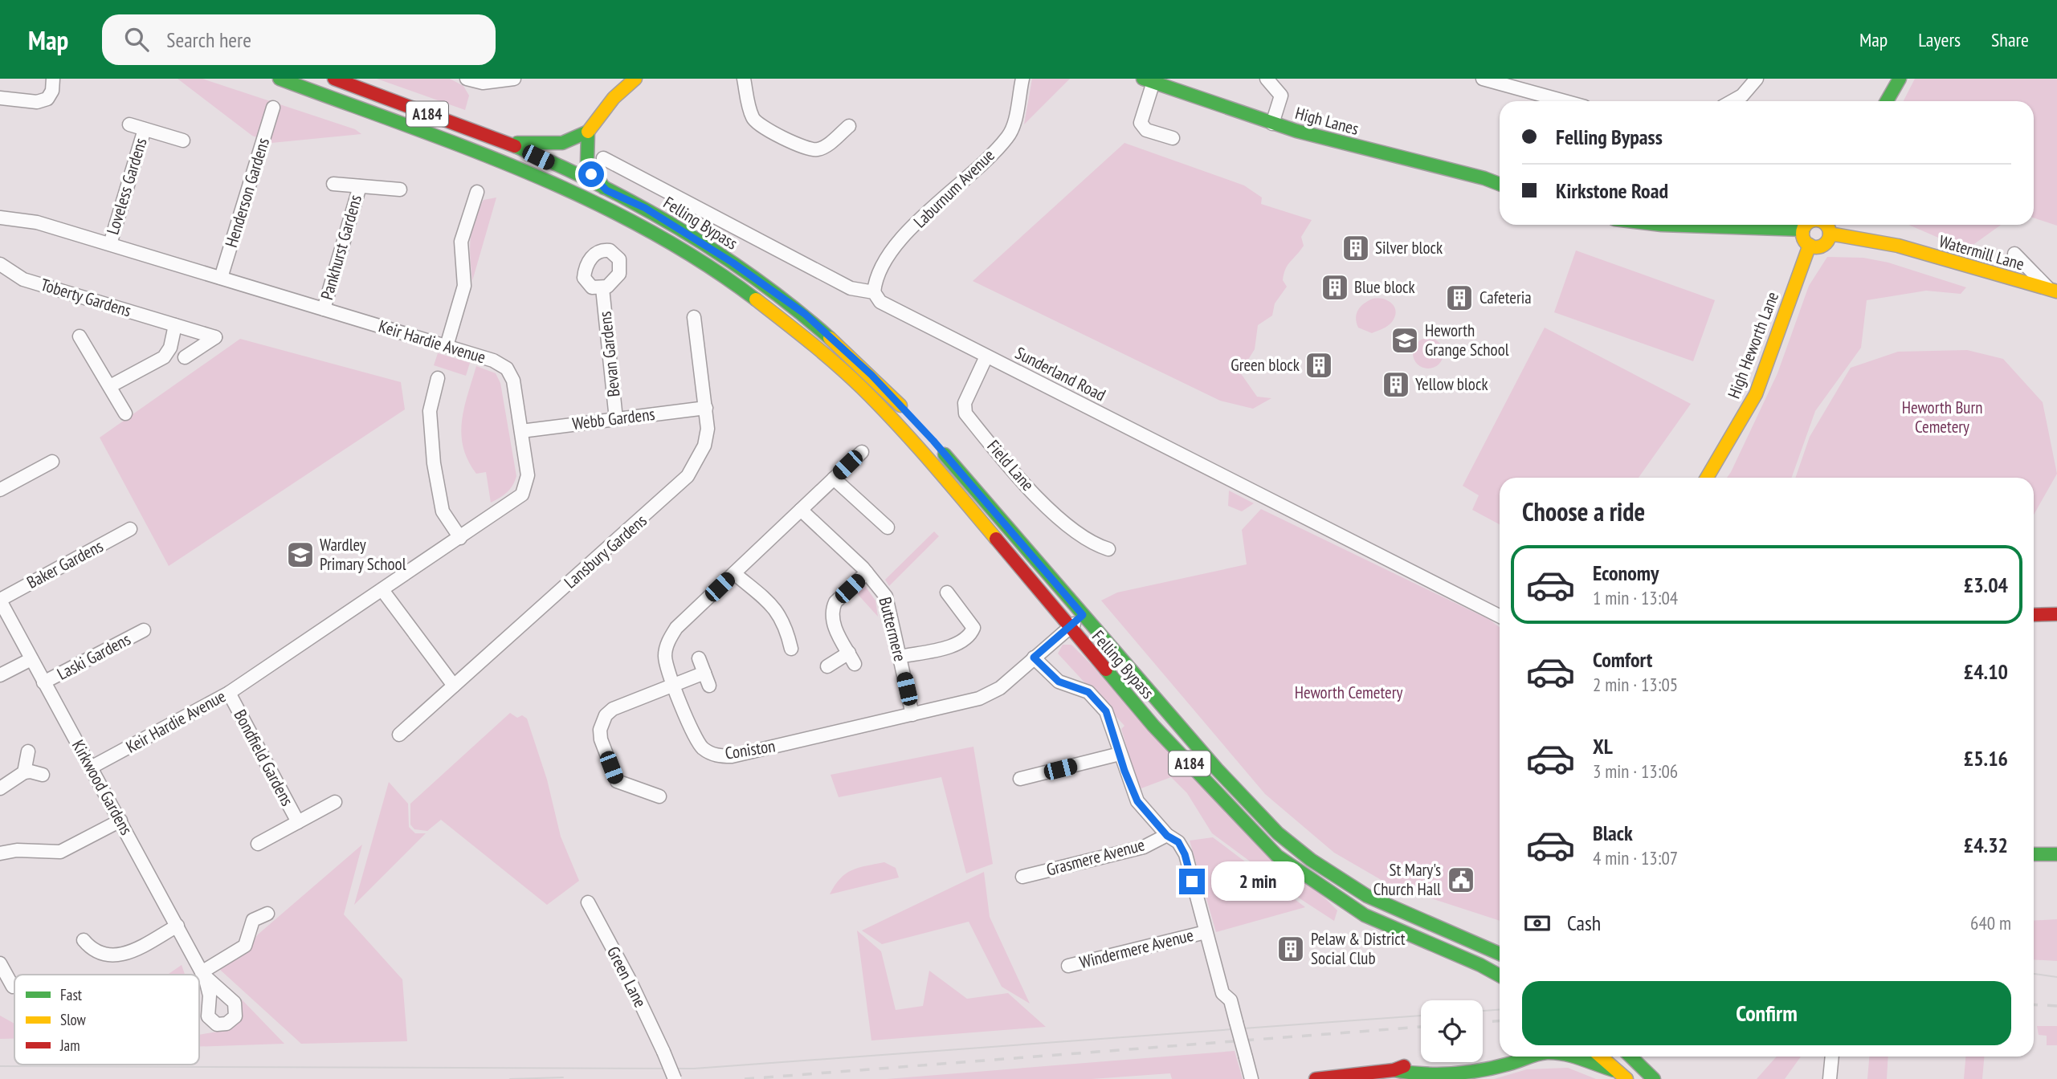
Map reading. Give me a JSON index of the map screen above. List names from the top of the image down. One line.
{"streets":{"main road":["A184","High Lanes","Felling Bypass","Watermill Lane","High Heworth Lane"],"street":["Loveless Gardens","Laburnum Avenue","Henderson Gardens","Pankhurst Gardens","Toberty Gardens","Keir Hardie Avenue","Bevan Gardens","Sunderland Road","Webb Gardens","Field Lane","Lansbury Gardens","Baker Gardens","Buttermere","Laski Gardens","Coniston","Bondfield Gardens","Kirkwood Gardens","Grasmere Avenue","Windermere Avenue","Green Lane"]},"crossings":[["Loveless Gardens","Keir Hardie Avenue"],["Laburnum Avenue","Sunderland Road"],["Henderson Gardens","Keir Hardie Avenue"],["Felling Bypass","Coniston"],["Pankhurst Gardens","Keir Hardie Avenue"],["Keir Hardie Avenue","Webb Gardens"],["Keir Hardie Avenue","Bondfield Gardens"],["Keir Hardie Avenue","Kirkwood Gardens"],["Bevan Gardens","Webb Gardens"],["Sunderland Road","Field Lane"],["Webb Gardens","Lansbury Gardens"],["Baker Gardens","Kirkwood Gardens"],["Buttermere","Coniston"],["Laski Gardens","Kirkwood Gardens"]],"parks":["Heworth Burn Cemetery","Heworth Cemetery"],"places":{"building":["Silver block","Blue block","Cafeteria","Green block","Yellow block","Pelaw & District Social Club"],"school or university":["Heworth Grange School","Wardley Primary School"],"public building":["St Mary's Church Hall"]},"legend":["Fast","Slow","Jam"],"page":{"header":"Map","search":"Search here","nav":["Map","Layers","Share"],"banner":["Felling Bypass","Kirkstone Road"],"heading":"Choose a ride","list":[{"name":"Economy","note":"1 min · 13:04","value":"£3.04"},{"name":"Comfort","note":"2 min · 13:05","value":"£4.10"},{"name":"XL","note":"3 min · 13:06","value":"£5.16"},{"name":"Black","note":"4 min · 13:07","value":"£4.32"}],"bubble":"2 min","pay":["Cash","640 m"],"buttons":"Confirm"}}
